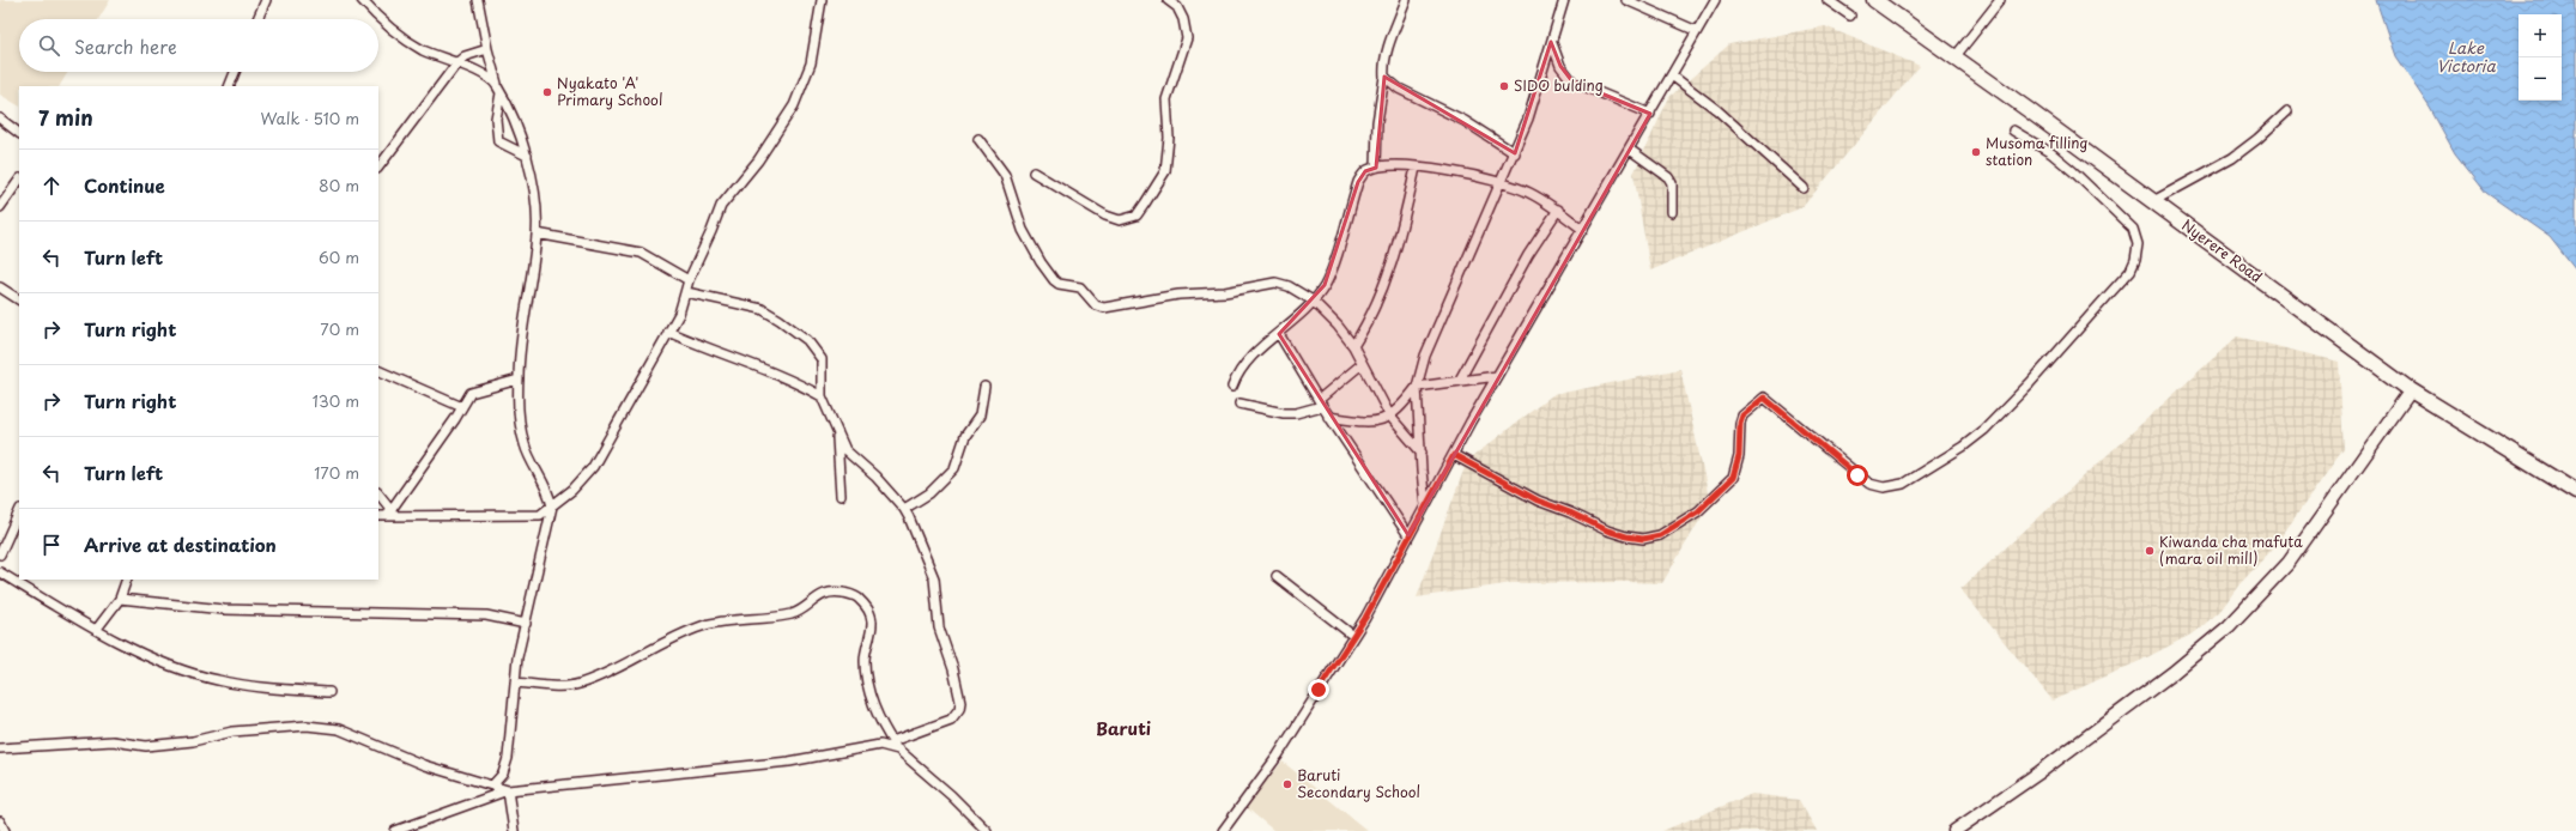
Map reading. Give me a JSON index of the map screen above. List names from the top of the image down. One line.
{"streets":{"main road":["Nyerere Road"]},"districts":["Baruti"],"water":["Lake Victoria"],"places":["SIDO bulding","Nyakato 'A' Primary School","Musoma filling station","Kiwanda cha mafuta (mara oil mill)","Baruti Secondary School"],"page":{"map_buttons":["+","−"],"search":"Search here","heading":["7 min","Walk · 510 m"],"list":[["Continue","80 m"],["Turn left","60 m"],["Turn right","70 m"],["Turn right","130 m"],["Turn left","170 m"],"Arrive at destination"]}}
